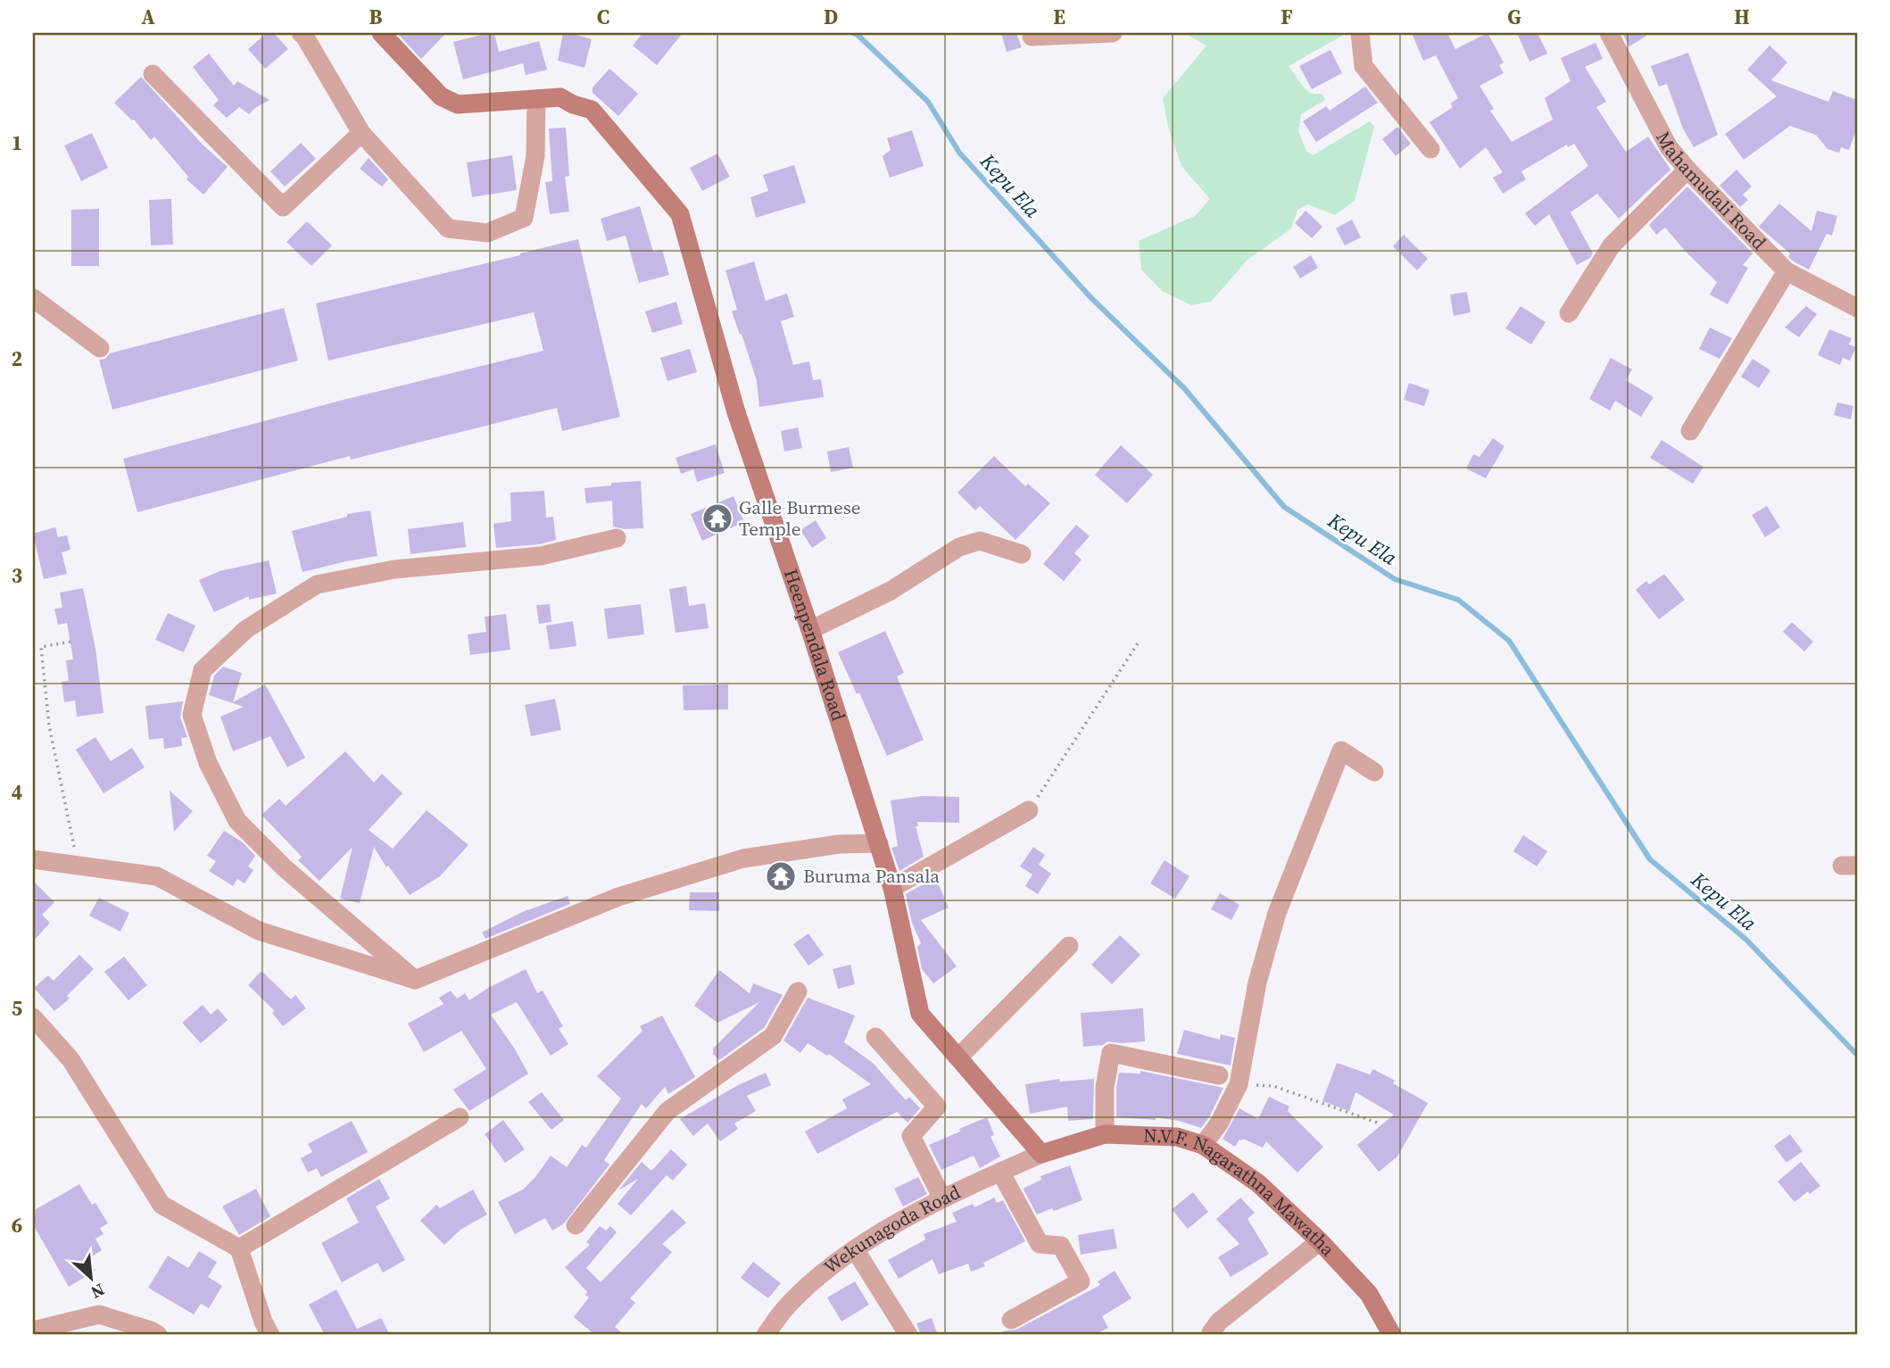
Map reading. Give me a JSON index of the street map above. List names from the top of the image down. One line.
{"streets":{"street":["Mahamudali Road","Heenpendala Road","N.V.F. Nagarathna Mawatha","Wekunagoda Road"]},"crossings":[["Heenpendala Road","N.V.F. Nagarathna Mawatha"],["Heenpendala Road","Wekunagoda Road"],["N.V.F. Nagarathna Mawatha","Wekunagoda Road"]],"water":["Kepu Ela"],"places":{"temple":["Galle Burmese Temple","Buruma Pansala"]},"north":"bottom right","grid":{"columns":["A","B","C","D","E","F","G","H"],"rows":["1","2","3","4","5","6"]}}
